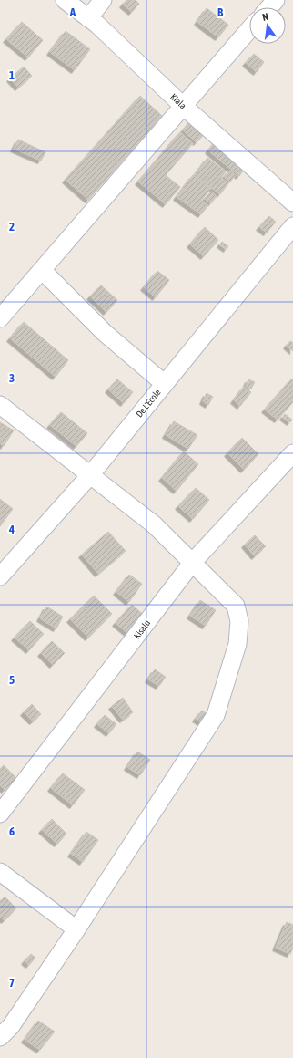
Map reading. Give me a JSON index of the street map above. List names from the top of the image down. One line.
{"streets":{"street":["Kiala","De L'Ecole","Kisalu"]},"north":"top","grid":{"columns":["A","B"],"rows":["1","2","3","4","5","6","7"]}}
